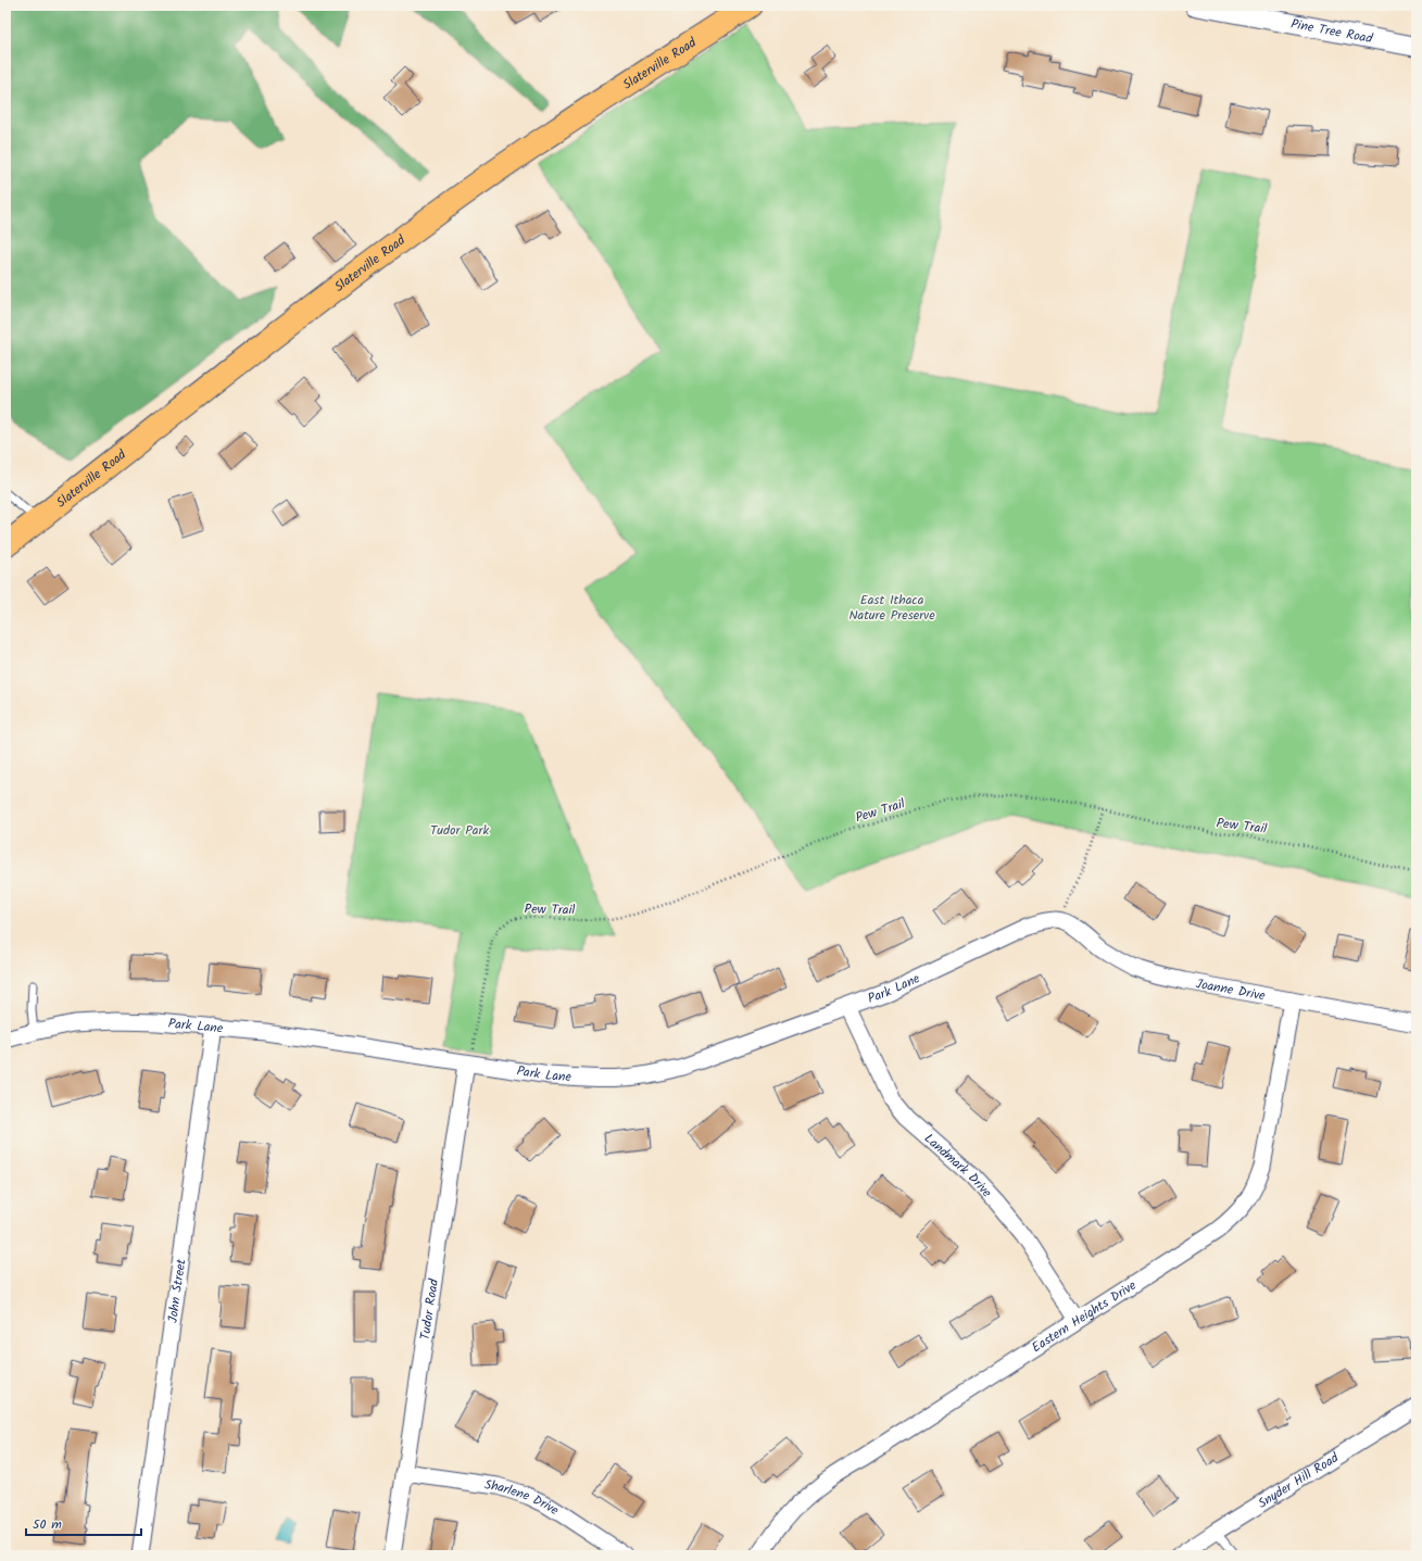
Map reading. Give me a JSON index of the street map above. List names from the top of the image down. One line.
{"streets":{"highway":["Slaterville Road"],"street":["Pine Tree Road","Park Lane","Joanne Drive","Landmark Drive","John Street","Tudor Road","Eastern Heights Drive","Snyder Hill Road","Sharlene Drive"],"path":["Pew Trail"]},"crossings":[["Pew Trail","Park Lane"],["Pew Trail","Tudor Road"],["Park Lane","Joanne Drive"],["Park Lane","Landmark Drive"],["Park Lane","John Street"],["Park Lane","Tudor Road"],["Joanne Drive","Eastern Heights Drive"],["Landmark Drive","Eastern Heights Drive"],["Tudor Road","Sharlene Drive"]],"parks":["East Ithaca Nature Preserve","Tudor Park"],"scale_bar":"50 m"}
